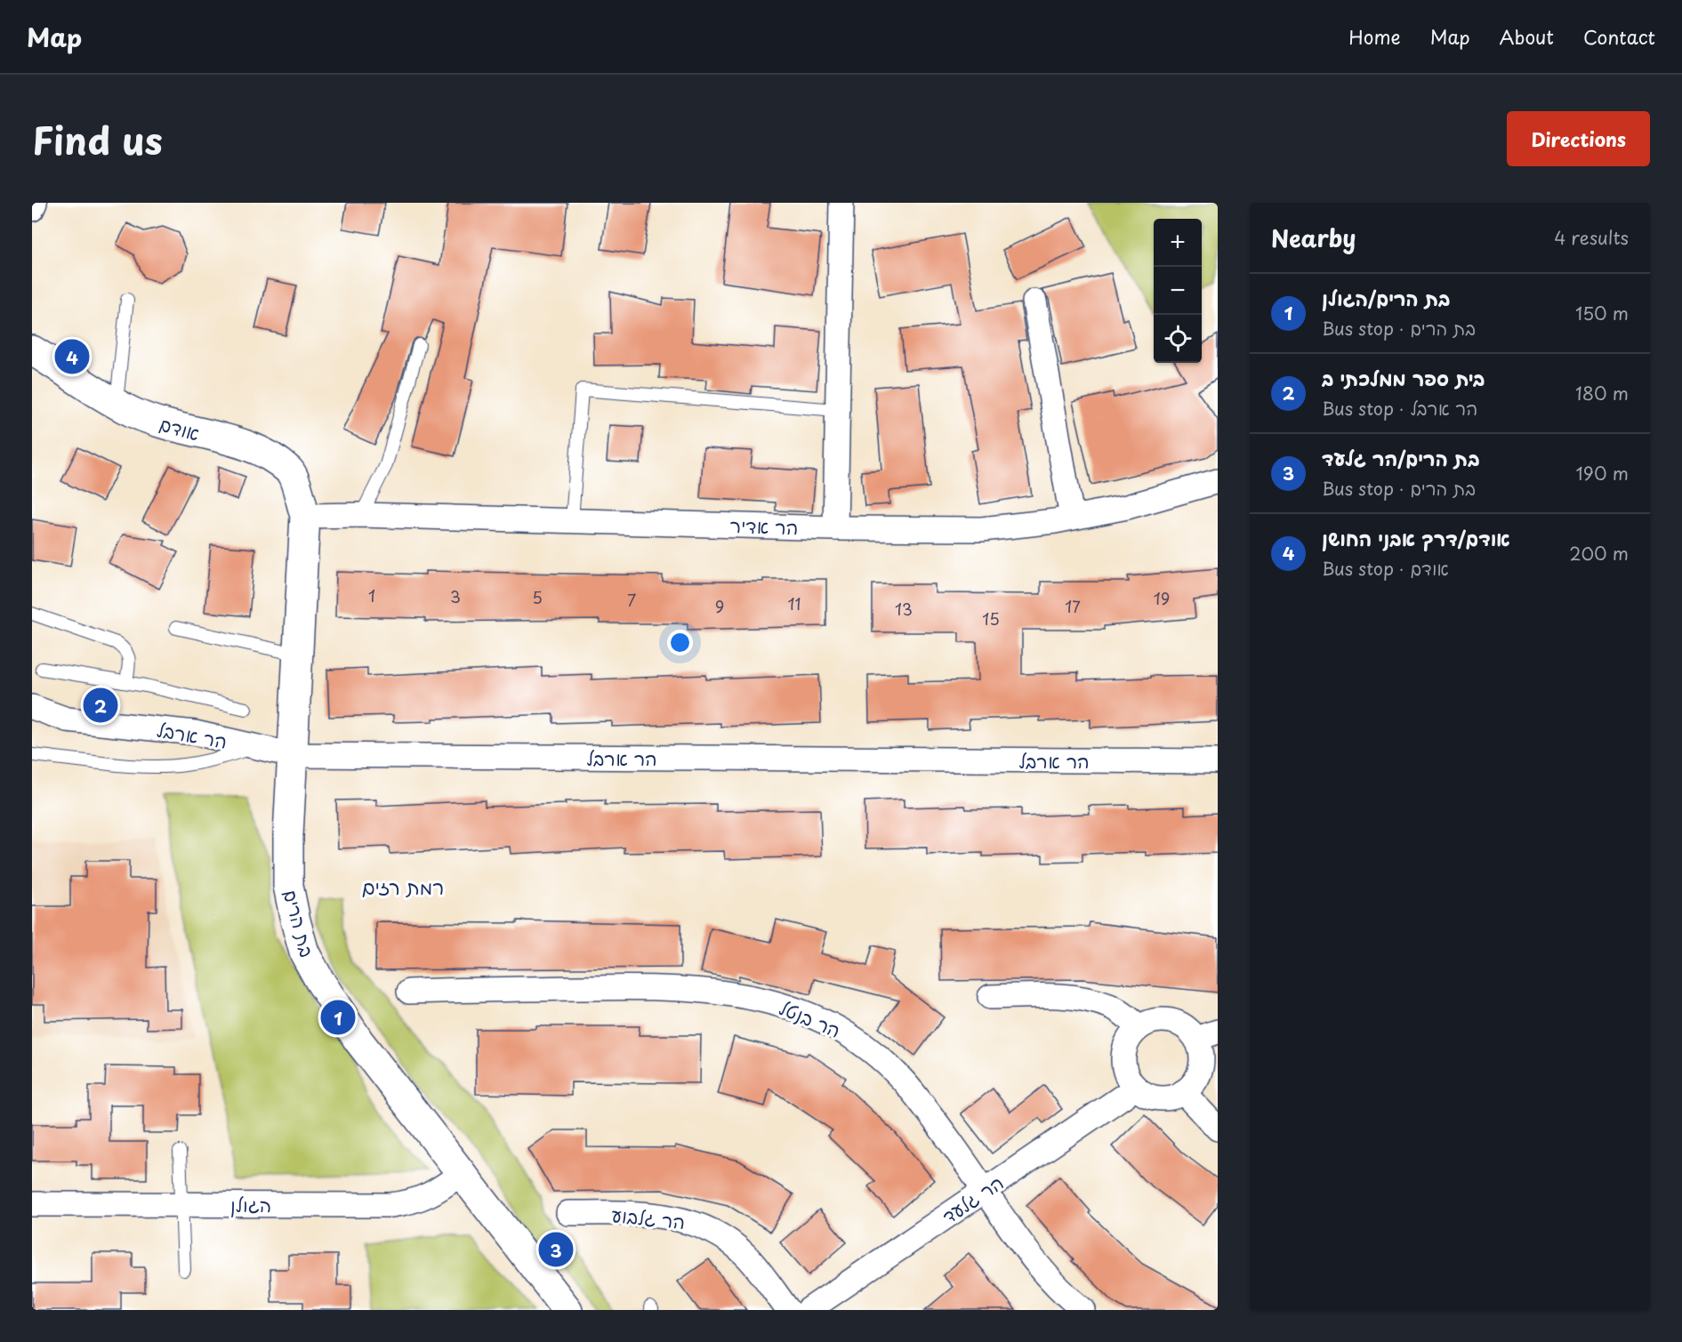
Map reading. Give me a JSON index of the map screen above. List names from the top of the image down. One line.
{"streets":{"street":["אודם","הר אדיר","הר ארבל","בת הרים","הר בנטל","הר גלעד","הגולן","הר גלבוע"]},"crossings":[["אודם","הר אדיר"],["אודם","בת הרים"],["הר אדיר","בת הרים"],["הר ארבל","בת הרים"],["בת הרים","הגולן"],["הר בנטל","הר גלעד"]],"districts":["רמת רזים"],"house_numbers":["1","3","5","19","7","11","9","17","13","15"],"page":{"header":"Map","nav":["Home","Map","About","Contact"],"title":"Find us","buttons":"Directions","heading":["Nearby","4 results"],"map_buttons":["+","−"],"list":[{"mark":"1","name":"בת הרים/הגולן","note":"Bus stop · בת הרים","value":"150 m"},{"mark":"2","name":"בית ספר ממלכתי ב","note":"Bus stop · הר ארבל","value":"180 m"},{"mark":"3","name":"בת הרים/הר גלעד","note":"Bus stop · בת הרים","value":"190 m"},{"mark":"4","name":"אודם/דרך אבני החושן","note":"Bus stop · אודם","value":"200 m"}],"pins":["4","2","1","3"]}}
